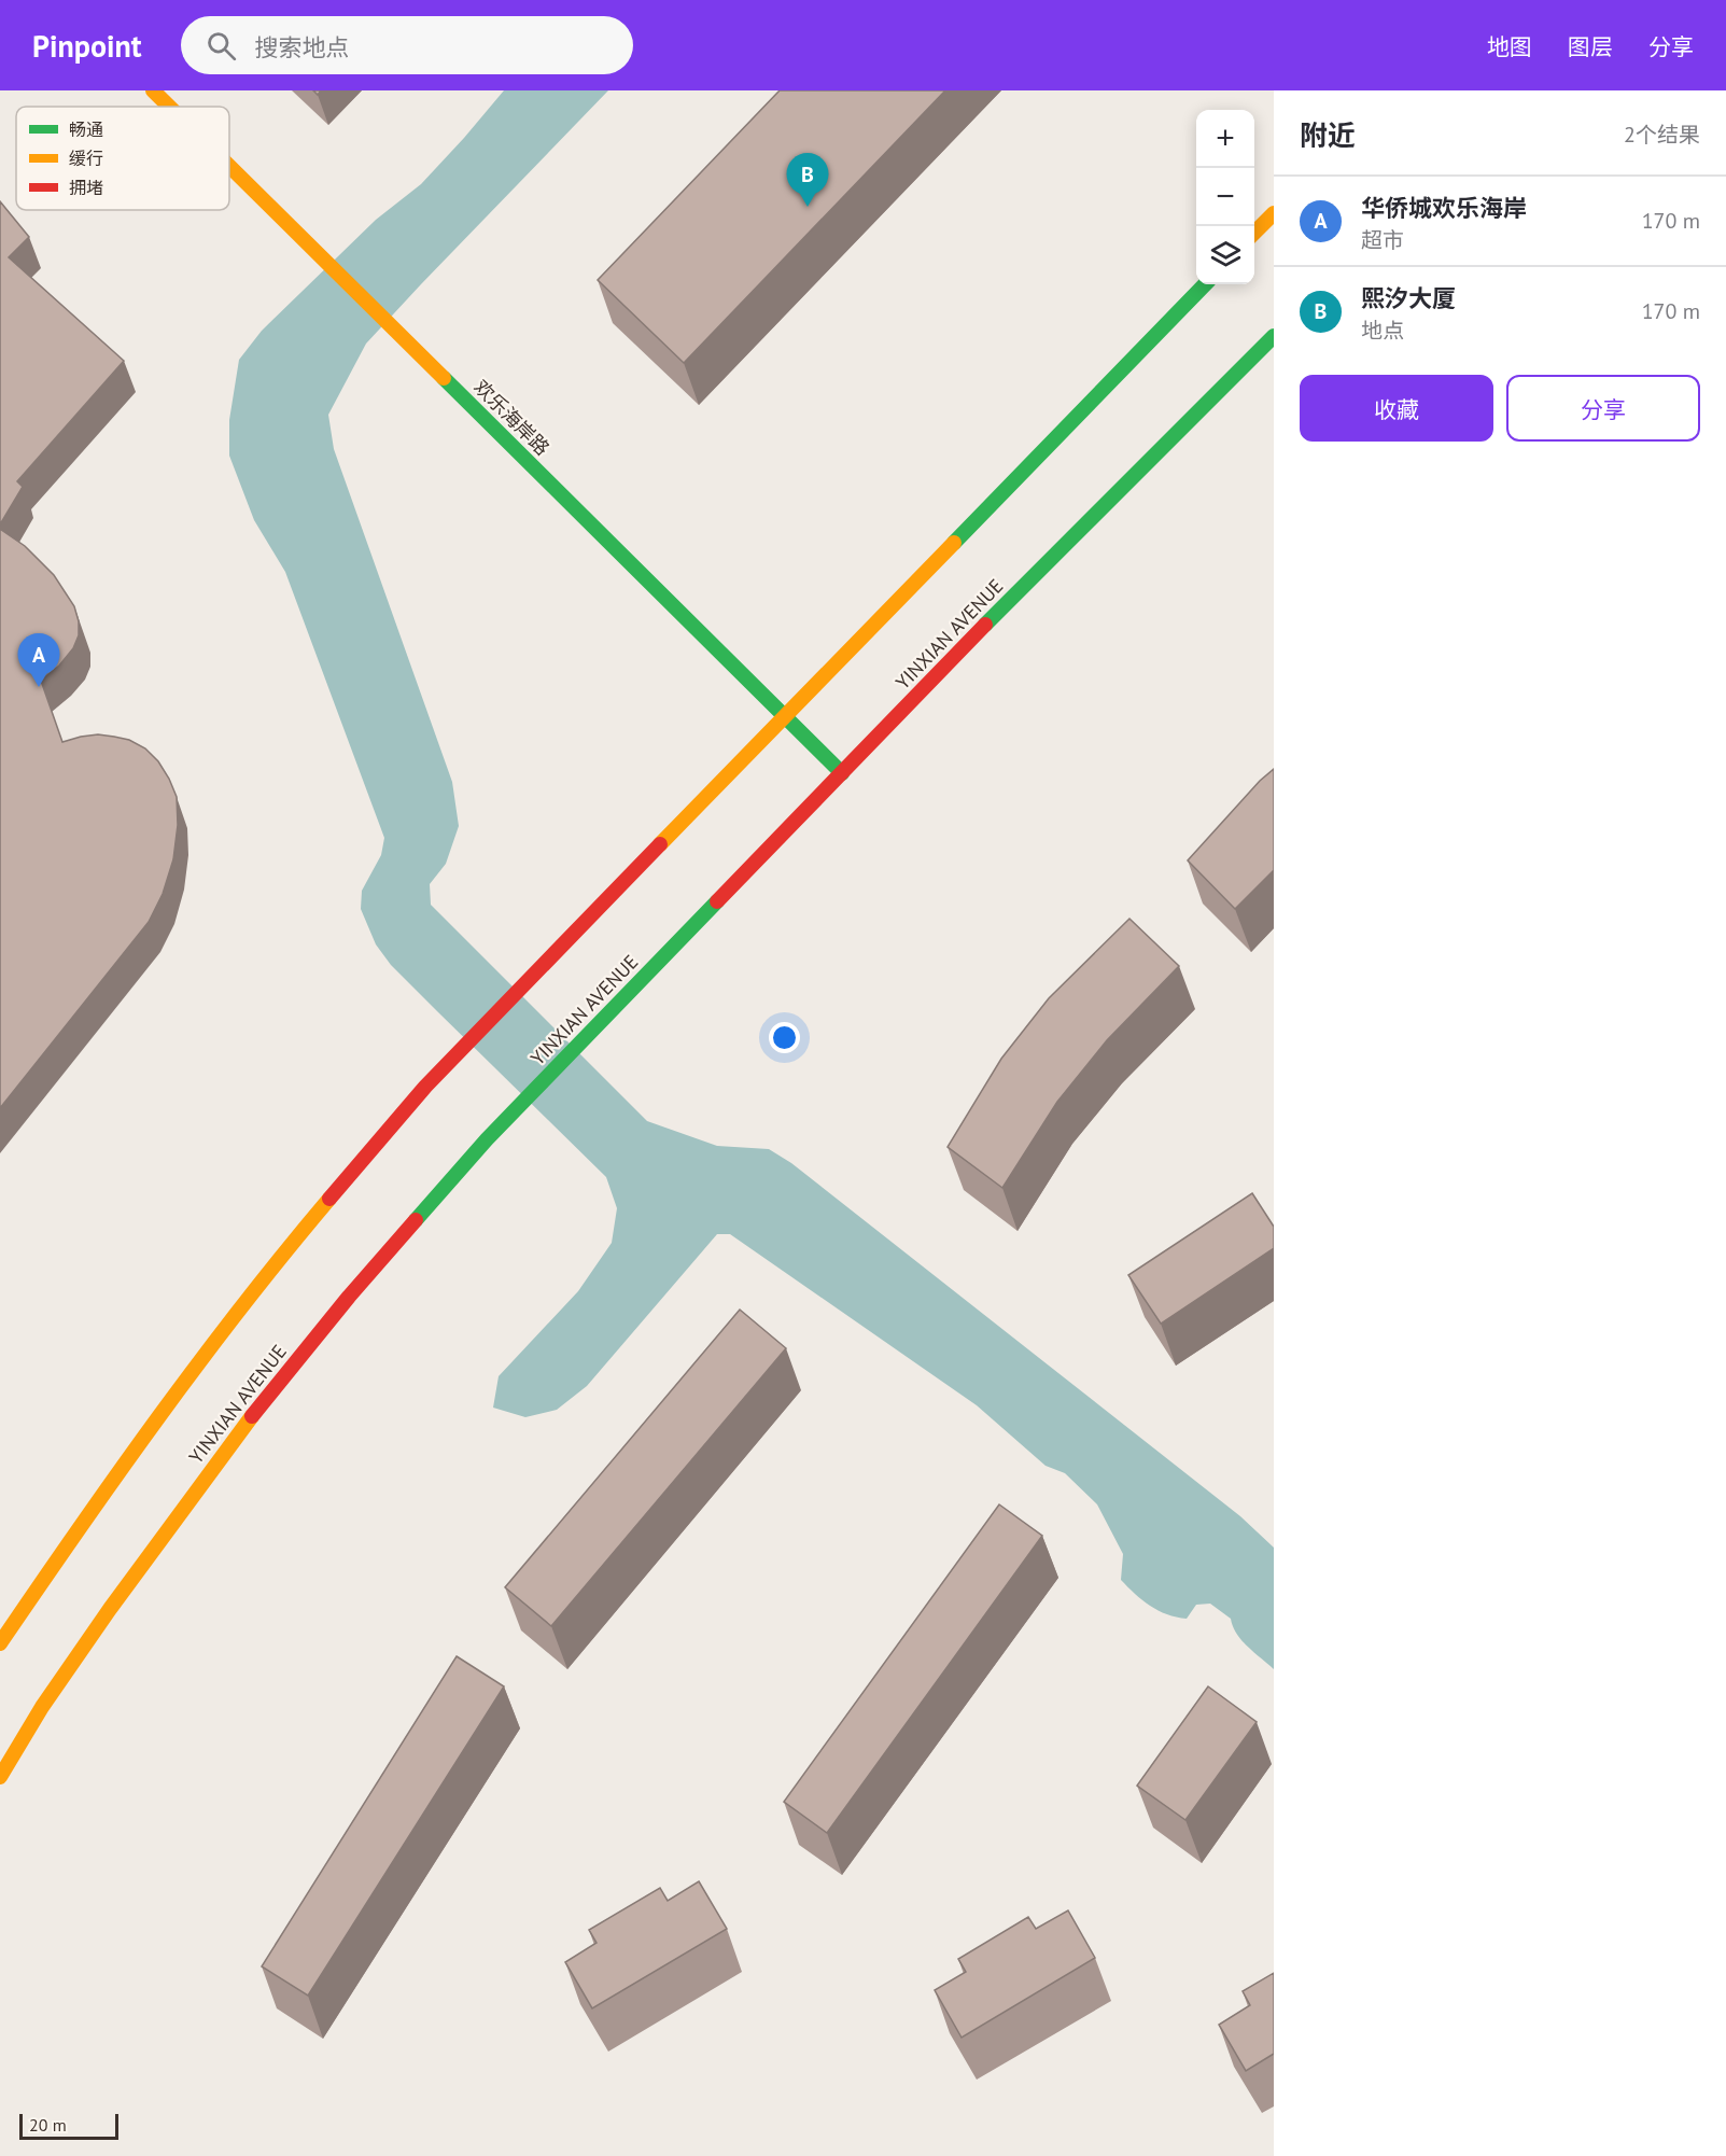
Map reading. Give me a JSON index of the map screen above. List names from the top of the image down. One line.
{"streets":{"main road":["欢乐海岸路","YINXIAN AVENUE"]},"crossings":[["欢乐海岸路","YINXIAN AVENUE"]],"legend":["畅通","缓行","拥堵"],"scale_bar":"20 m","page":{"header":"Pinpoint","search":"搜索地点","nav":["地图","图层","分享"],"heading":["附近","2个结果"],"map_buttons":["+","−"],"pins":["B","A"],"list":[{"mark":"A","name":"华侨城欢乐海岸","note":"超市","value":"170 m"},{"mark":"B","name":"熙汐大厦","note":"地点","value":"170 m"}],"buttons":["收藏","分享"],"scale":"20 m"}}
